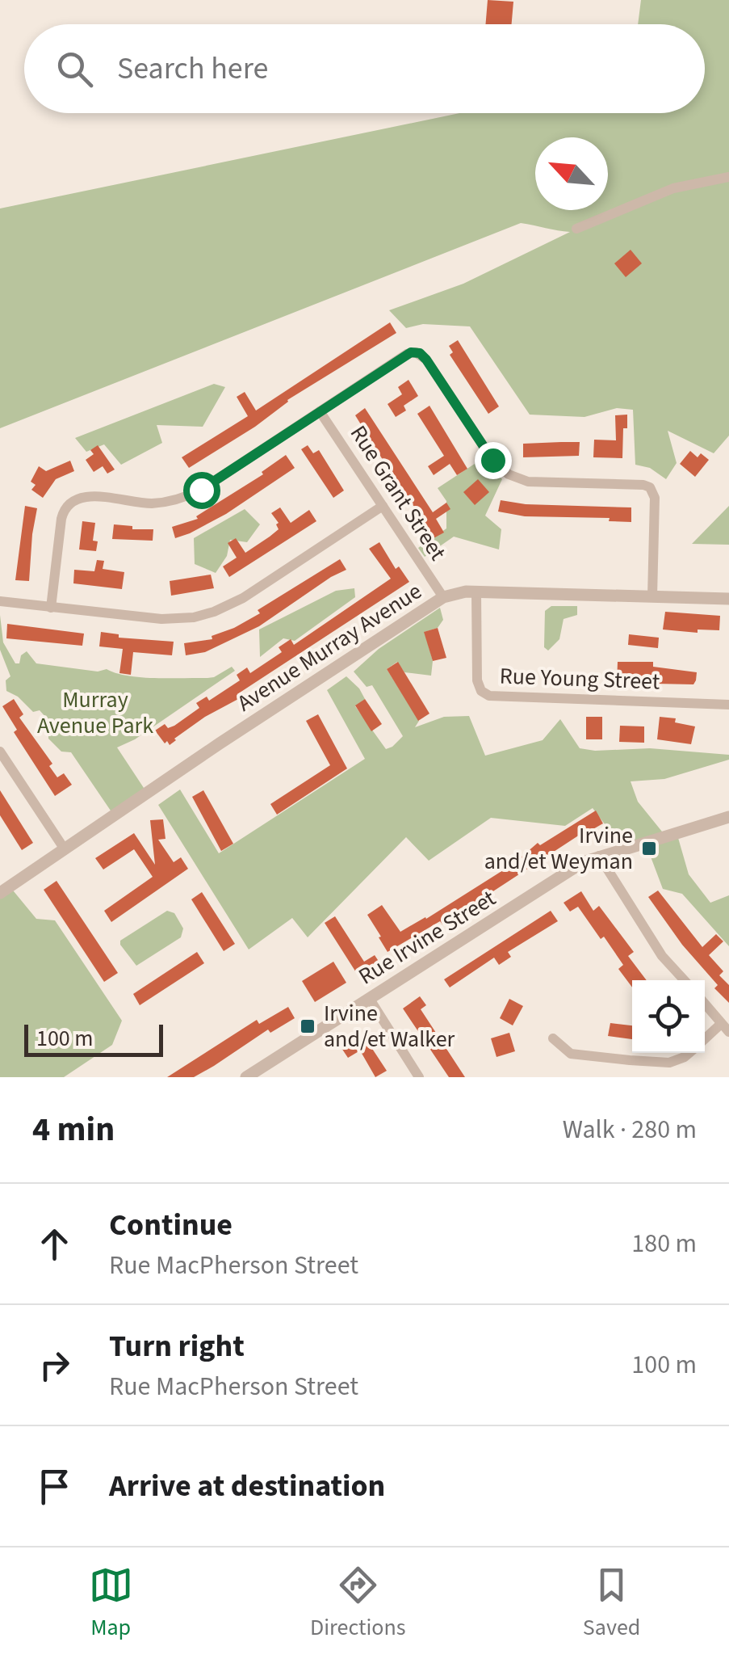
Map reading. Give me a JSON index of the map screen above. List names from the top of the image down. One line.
{"streets":{"street":["Rue Grant Street","Avenue Murray Avenue","Rue Young Street","Rue Irvine Street"]},"crossings":[["Rue Grant Street","Avenue Murray Avenue"],["Avenue Murray Avenue","Rue Young Street"]],"parks":["Murray Avenue Park"],"places":{"transit":["Irvine and/et Weyman","Irvine and/et Walker"]},"scale_bar":"100 m","north":"top left","page":{"search":"Search here","scale":"100 m","heading":["4 min","Walk · 280 m"],"list":[["Continue","Rue MacPherson Street","180 m"],["Turn right","Rue MacPherson Street","100 m"],"Arrive at destination"],"nav":["Map","Directions","Saved"]}}
